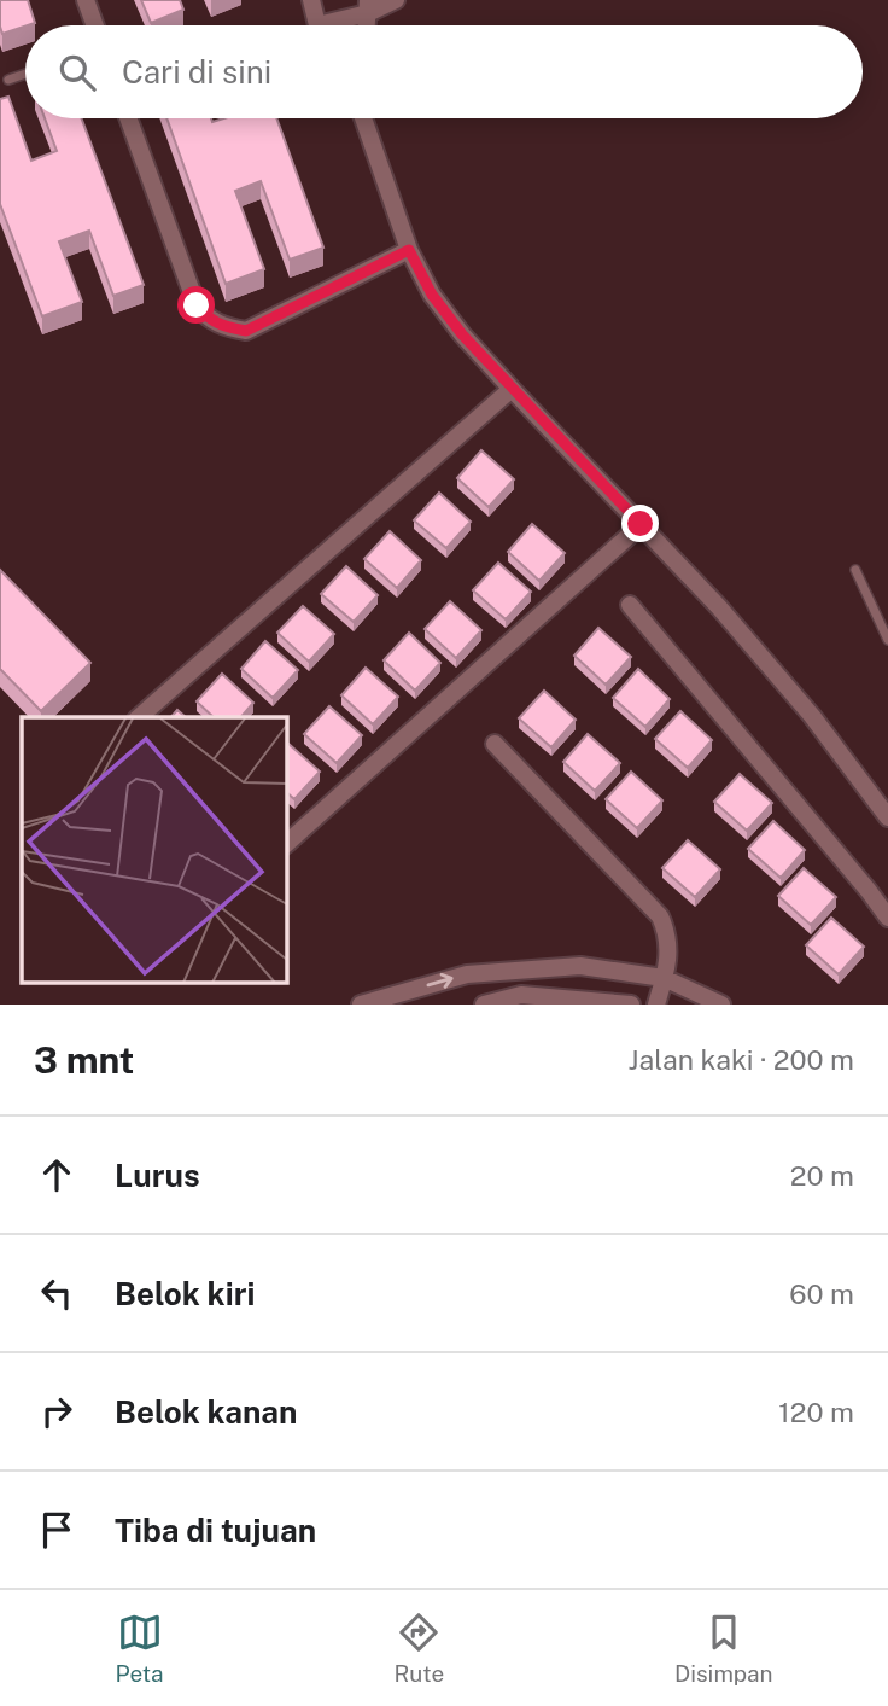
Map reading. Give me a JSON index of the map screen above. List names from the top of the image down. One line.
{"page":{"search":"Cari di sini","heading":["3 mnt","Jalan kaki · 200 m"],"list":[["Lurus","20 m"],["Belok kiri","60 m"],["Belok kanan","120 m"],"Tiba di tujuan"],"nav":["Peta","Rute","Disimpan"]}}
